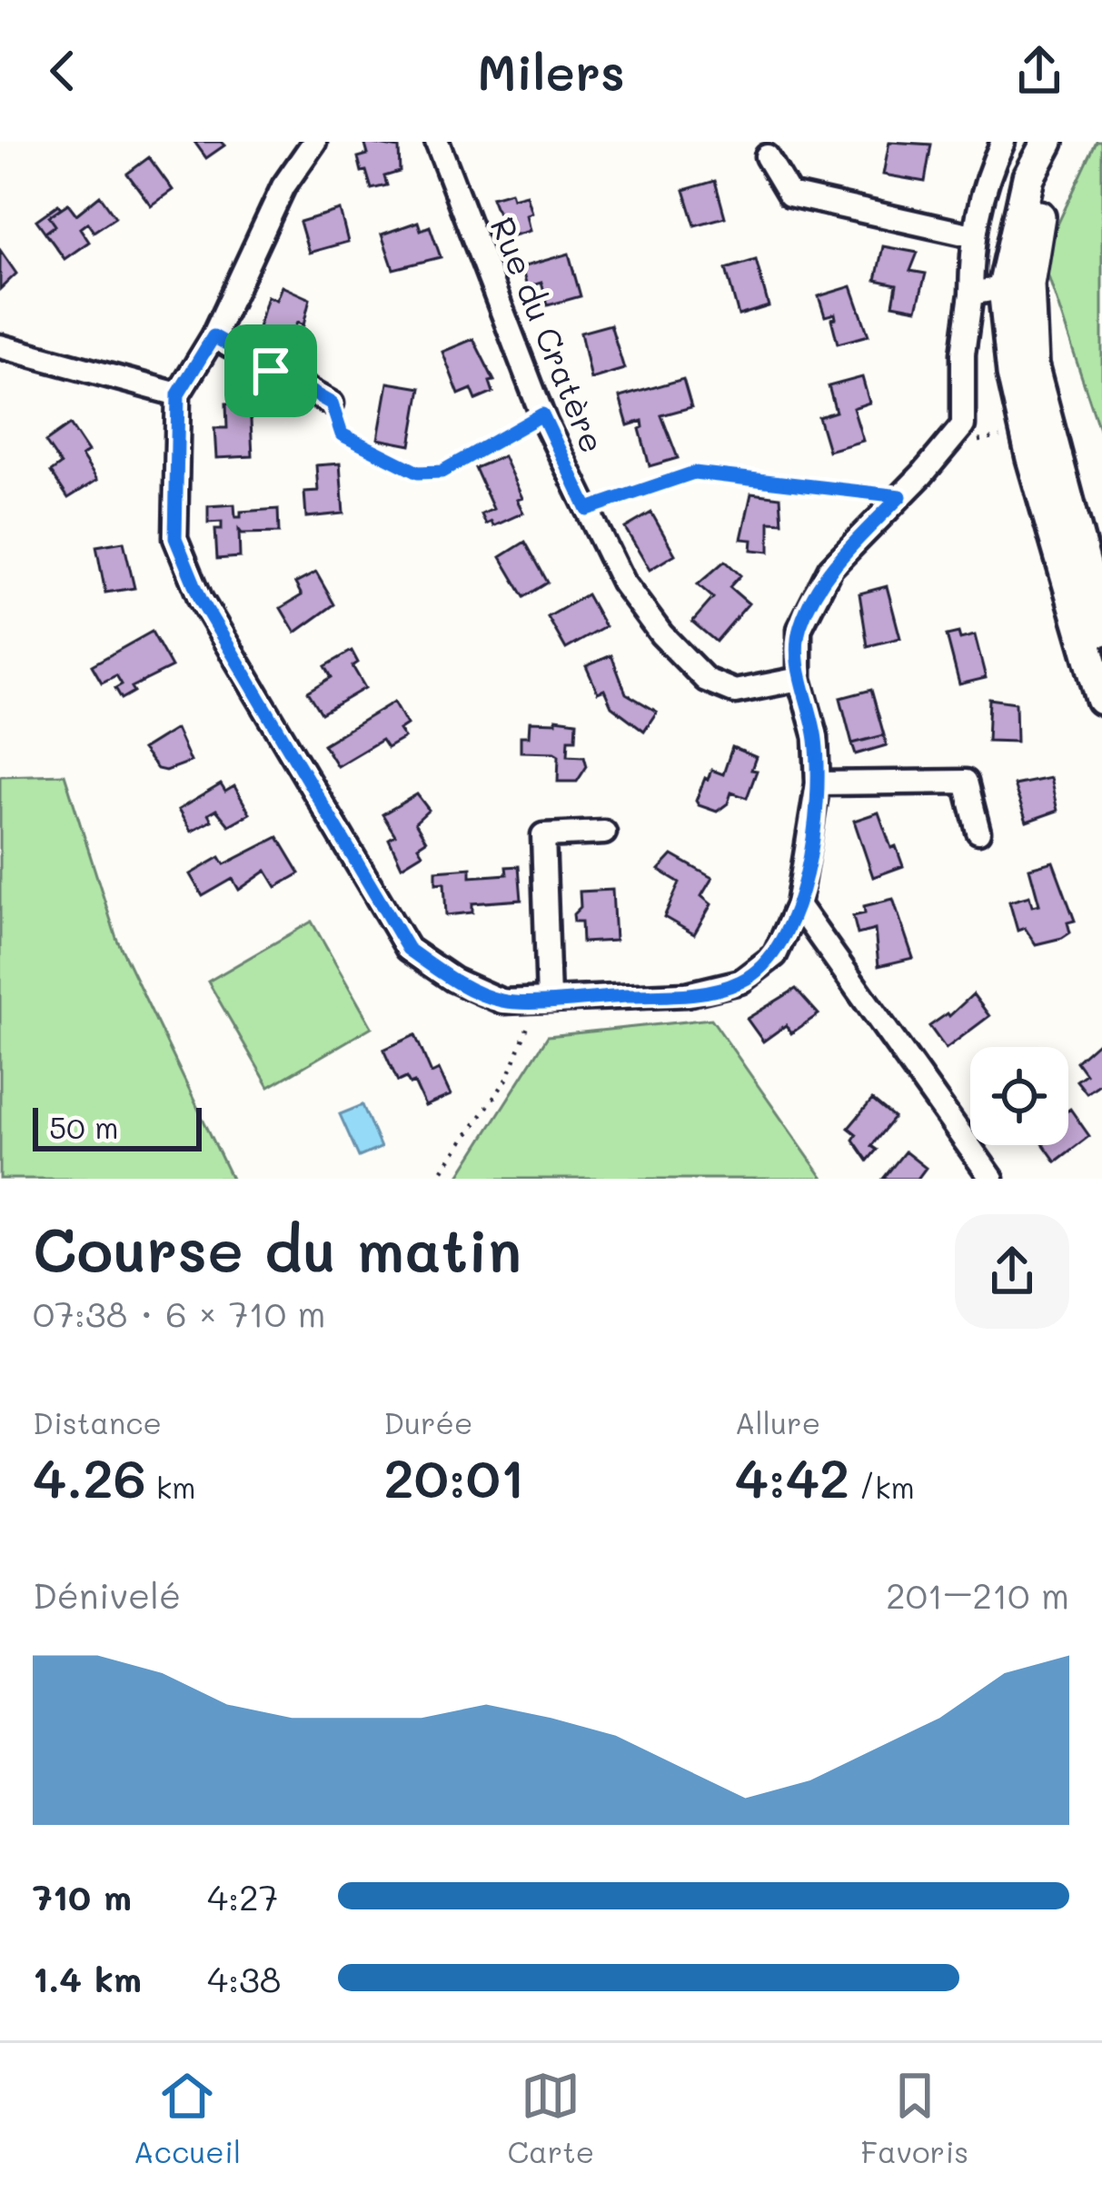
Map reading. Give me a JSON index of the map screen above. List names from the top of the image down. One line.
{"streets":{"street":["Rue du Cratère"]},"scale_bar":"50 m","page":{"header":"Milers","scale":"50 m","heading":["Course du matin","07:38 · 6 × 710 m"],"stats":[["Distance","4.26 km"],["Durée","20:01"],["Allure","4:42 /km"]],"chart":["Dénivelé","201–210 m"],"list":[{"name":"710 m","note":"4:27"},{"name":"1.4 km","note":"4:38"}],"tabs":["Accueil","Carte","Favoris"]}}
